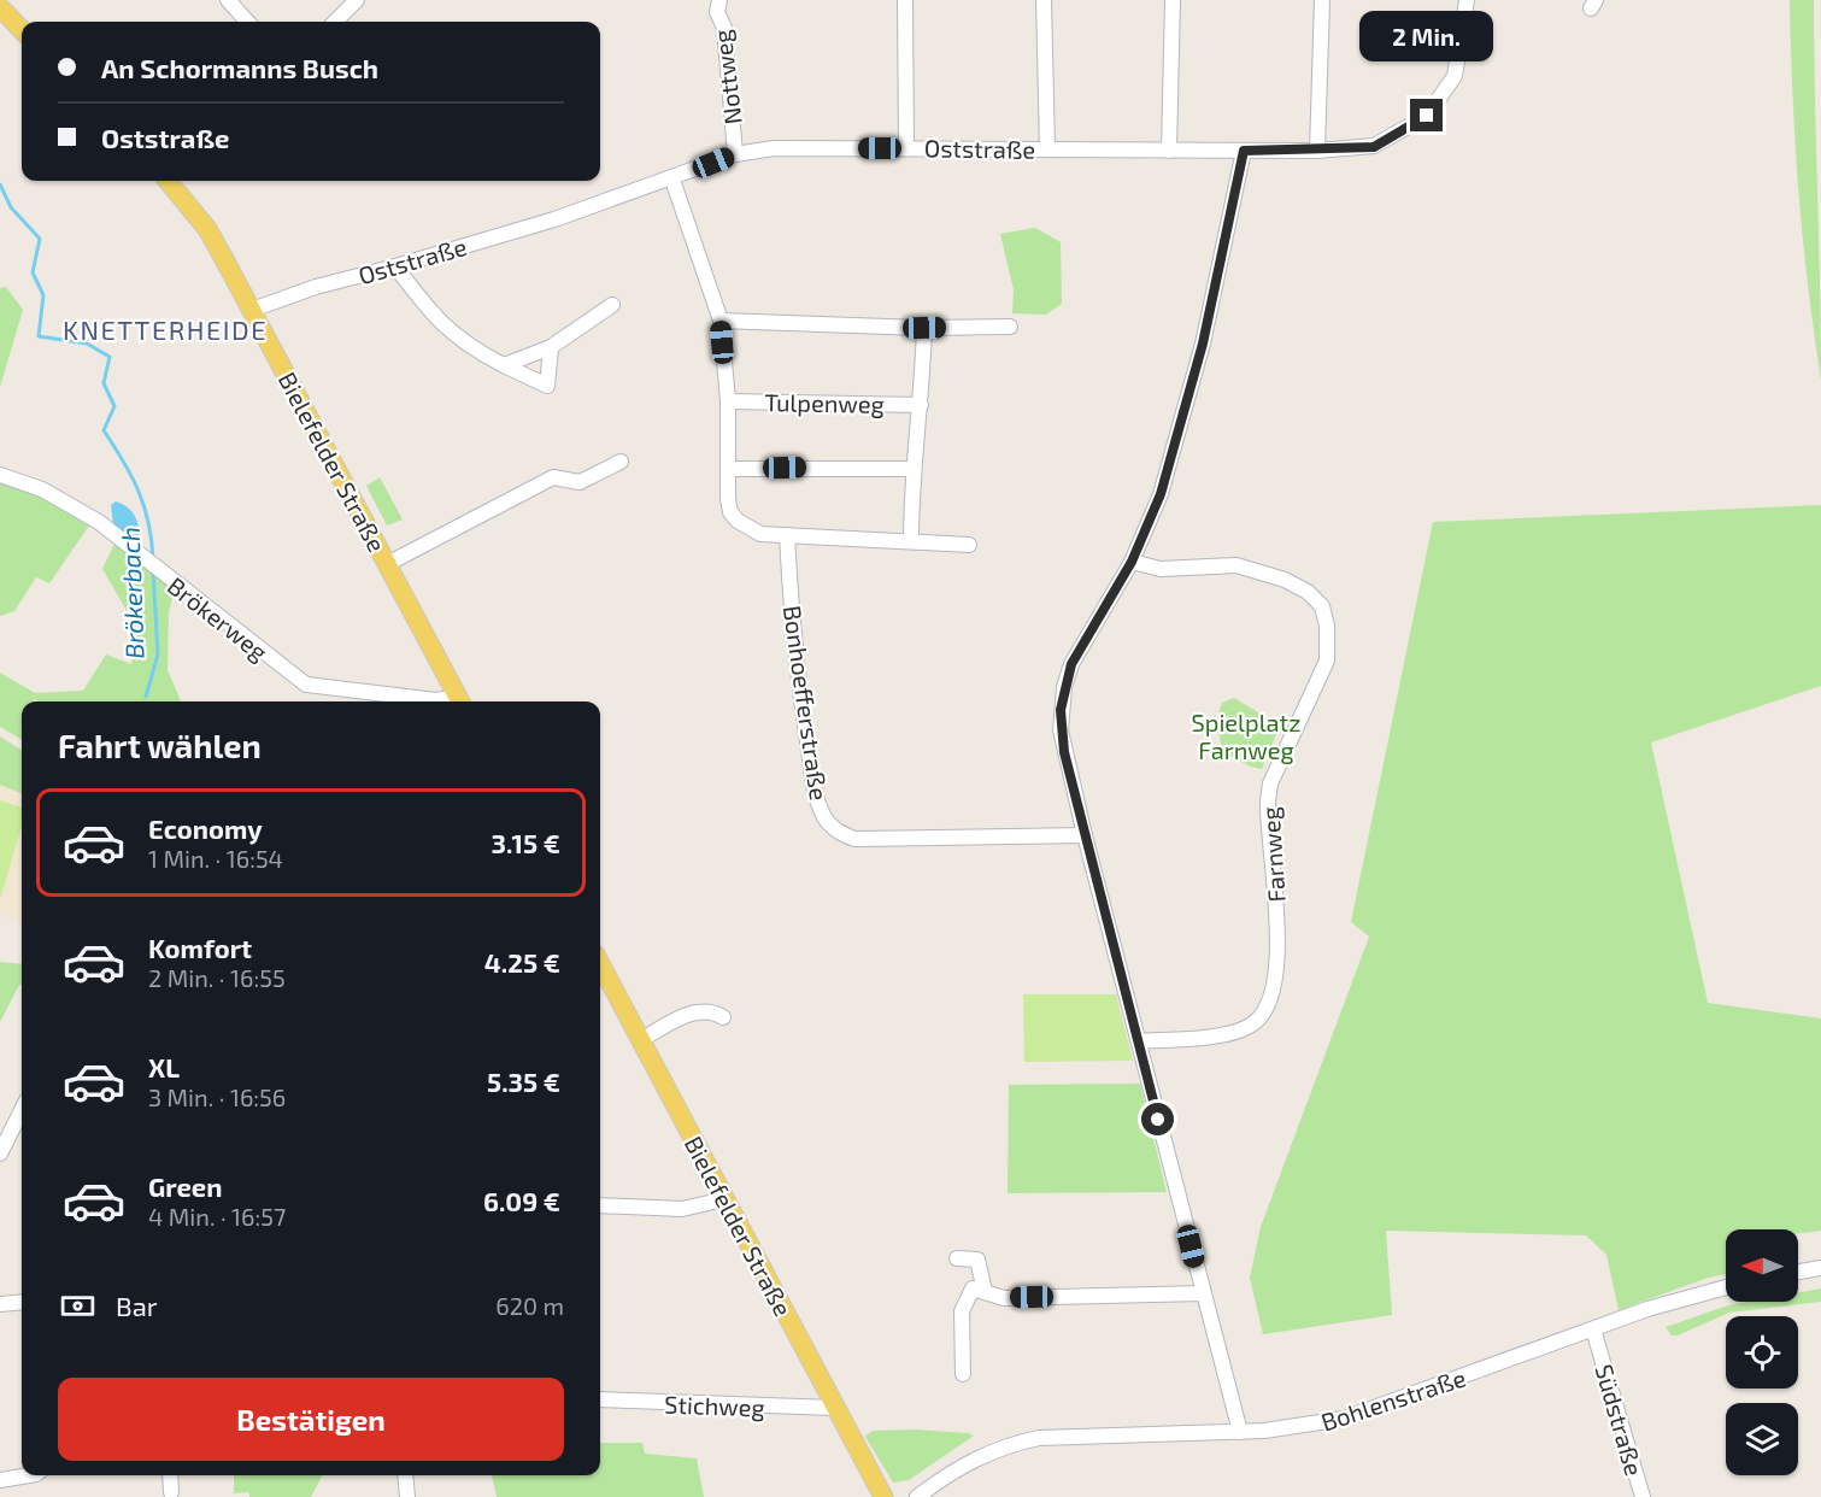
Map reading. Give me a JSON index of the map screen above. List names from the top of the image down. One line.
{"streets":{"main road":["Bielefelder Straße"],"street":["Nottweg","Oststraße","Tulpenweg","Brökerweg","Bonhoefferstraße","Farnweg","Bohlenstraße","Stichweg","Südstraße"]},"crossings":[["Nottweg","Oststraße"],["Oststraße","Bielefelder Straße"],["Bielefelder Straße","Brökerweg"],["Bielefelder Straße","Stichweg"],["Bohlenstraße","Südstraße"]],"districts":["KNETTERHEIDE"],"water":["Brökerbach"],"parks":["Spielplatz Farnweg"],"north":"left","page":{"bubble":"2 Min.","banner":["An Schormanns Busch","Oststraße"],"heading":"Fahrt wählen","list":[{"name":"Economy","note":"1 Min. · 16:54","value":"3.15 €"},{"name":"Komfort","note":"2 Min. · 16:55","value":"4.25 €"},{"name":"XL","note":"3 Min. · 16:56","value":"5.35 €"},{"name":"Green","note":"4 Min. · 16:57","value":"6.09 €"}],"pay":["Bar","620 m"],"buttons":"Bestätigen"}}
